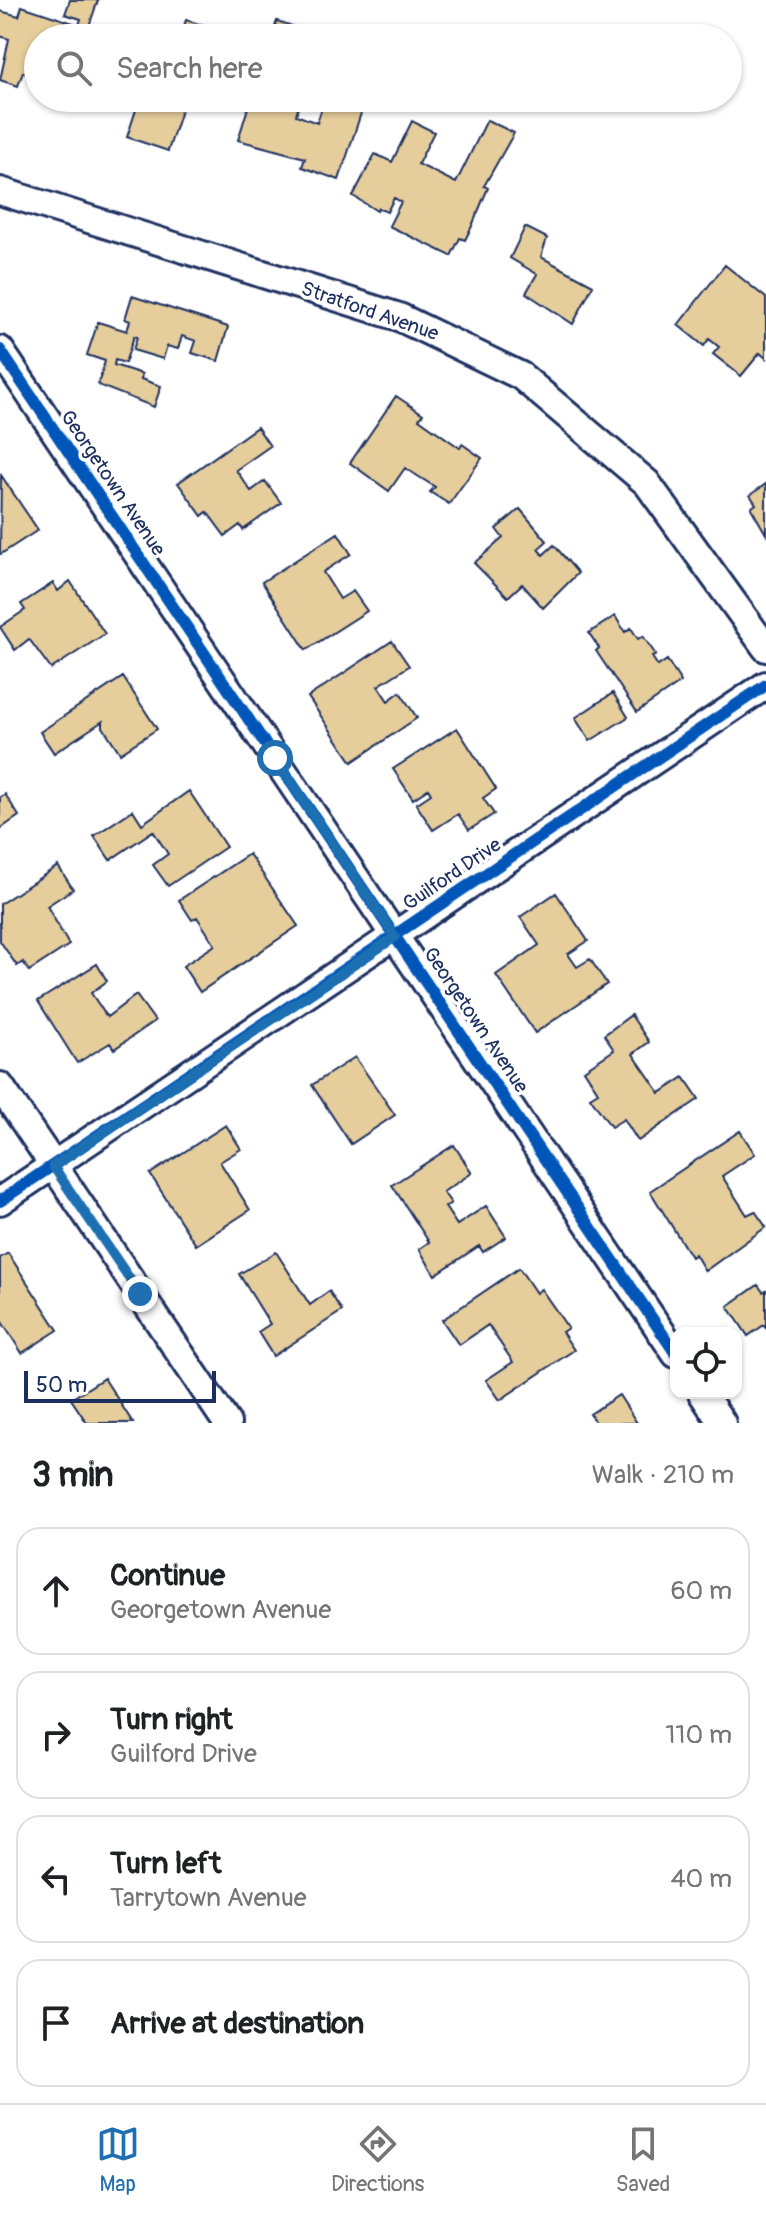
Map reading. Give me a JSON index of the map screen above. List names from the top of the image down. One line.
{"streets":{"street":["Stratford Avenue","Georgetown Avenue","Guilford Drive"]},"crossings":[["Georgetown Avenue","Guilford Drive"]],"scale_bar":"50 m","page":{"search":"Search here","scale":"50 m","heading":["3 min","Walk · 210 m"],"list":[["Continue","Georgetown Avenue","60 m"],["Turn right","Guilford Drive","110 m"],["Turn left","Tarrytown Avenue","40 m"],"Arrive at destination"],"nav":["Map","Directions","Saved"]}}
